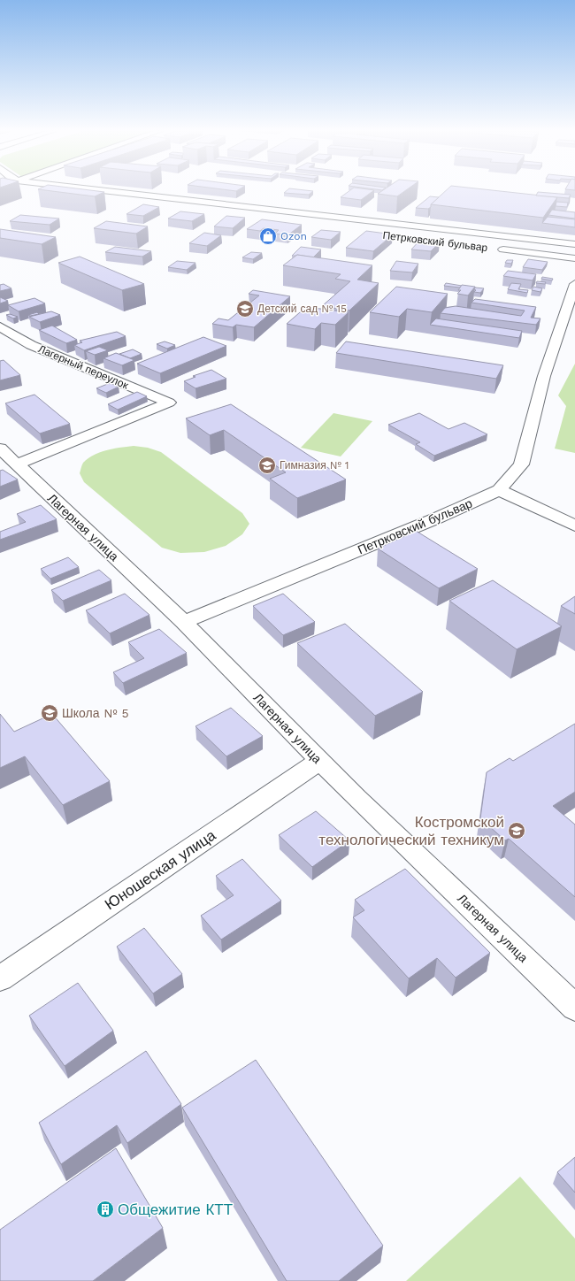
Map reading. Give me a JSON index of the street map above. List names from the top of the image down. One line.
{"streets":{"street":["Петрковский бульвар","Лагерный переулок","Лагерная улица","Юношеская улица"]},"crossings":[["Петрковский бульвар","Лагерная улица"],["Лагерный переулок","Лагерная улица"],["Лагерная улица","Юношеская улица"]],"places":{"shop":["Ozon"],"school or university":["Детский сад № 15","Гимназия № 1","Школа № 5","Костромской технологический техникум"],"building":["Общежитие КТТ"]}}
